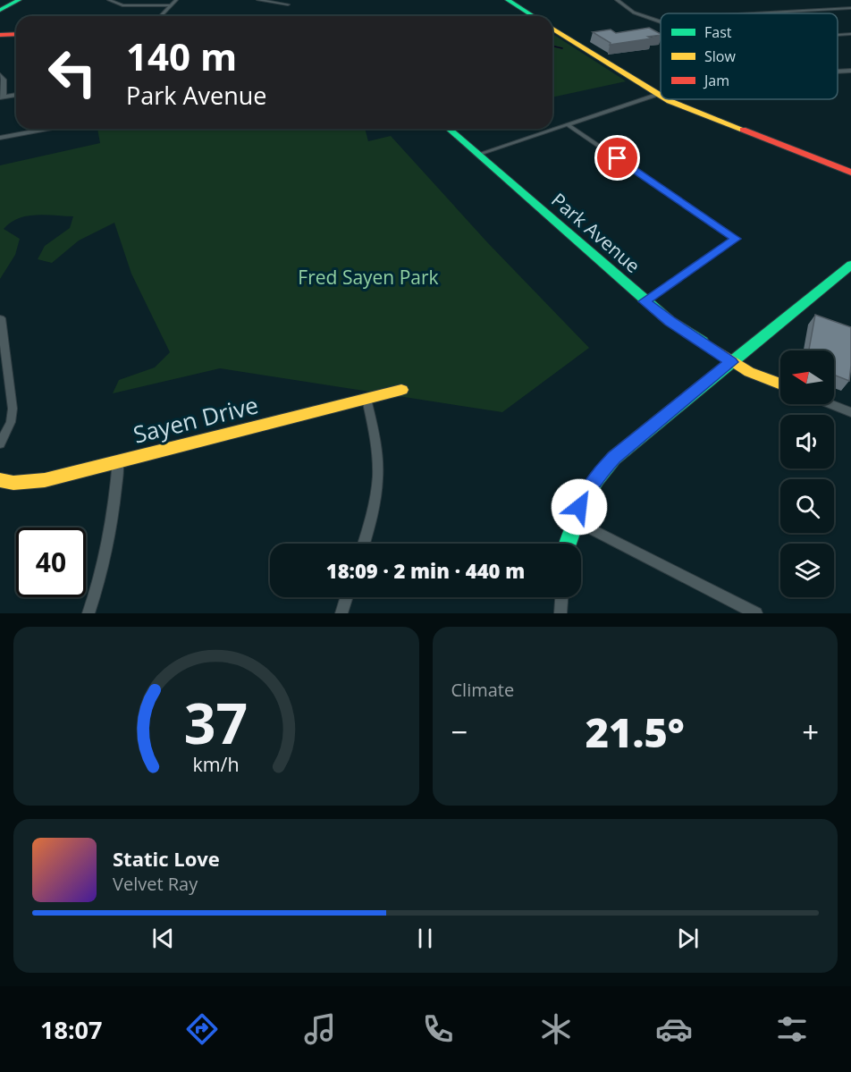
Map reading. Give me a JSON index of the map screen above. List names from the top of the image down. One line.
{"streets":{"street":["Park Avenue","Sayen Drive"]},"parks":["Fred Sayen Park"],"legend":["Fast","Slow","Jam"],"north":"left","page":{"turn":["140 m","Park Avenue"],"limit":"40","trip":"18:09 · 2 min · 440 m","tile":"Climate","heat":["−","21.5°","+"],"song":["Static Love","Velvet Ray"],"tabs":"18:07","gauge":["37","km/h"]}}
